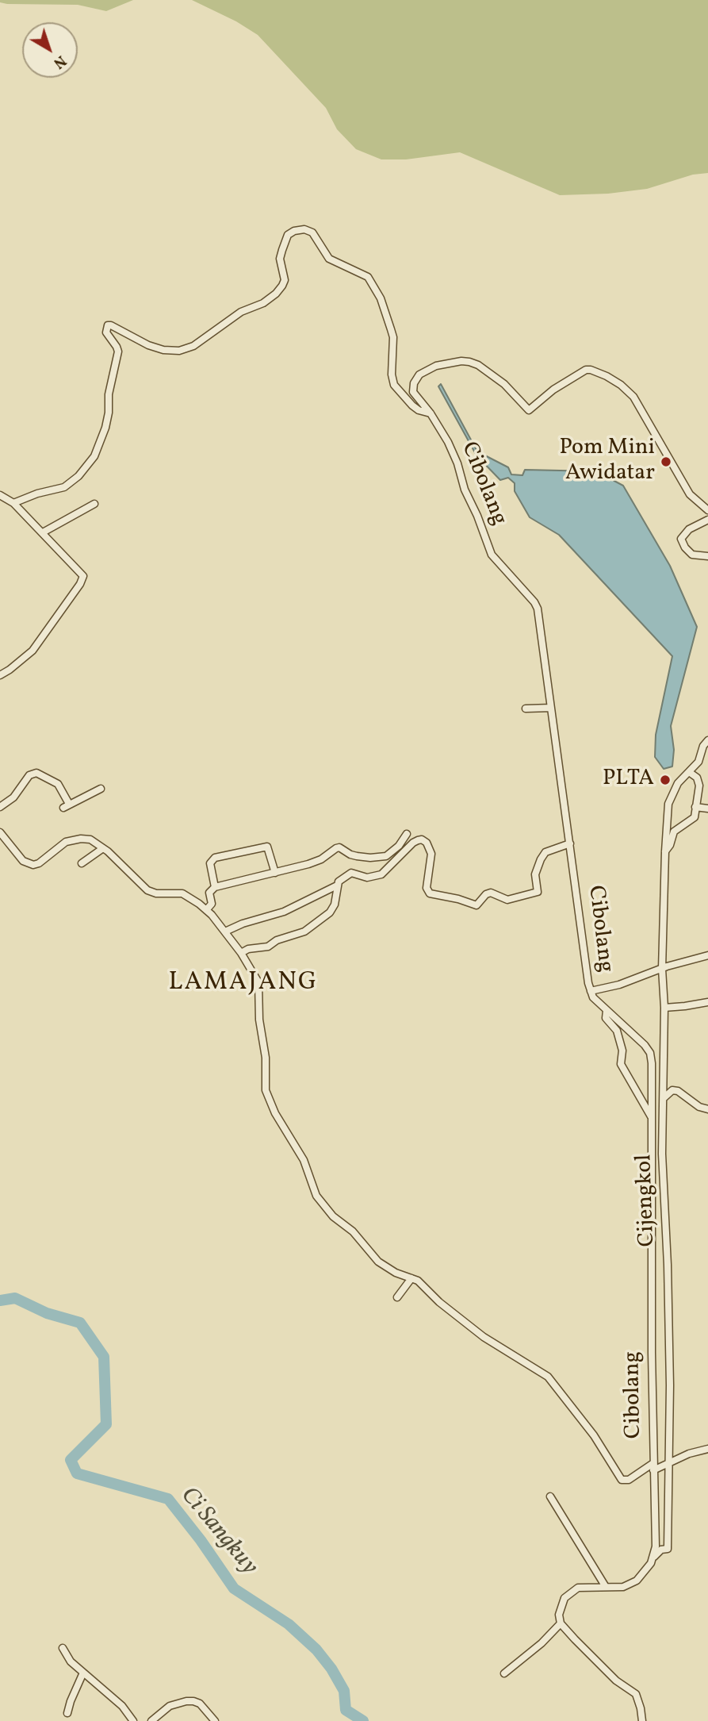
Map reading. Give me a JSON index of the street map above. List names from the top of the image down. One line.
{"streets":{"street":["Cibolang","Cijengkol"]},"crossings":[["Cibolang","Cijengkol"]],"districts":["LAMAJANG"],"water":["Ci Sangkuy"],"places":["Pom Mini Awidatar","PLTA"],"north":"bottom right"}
